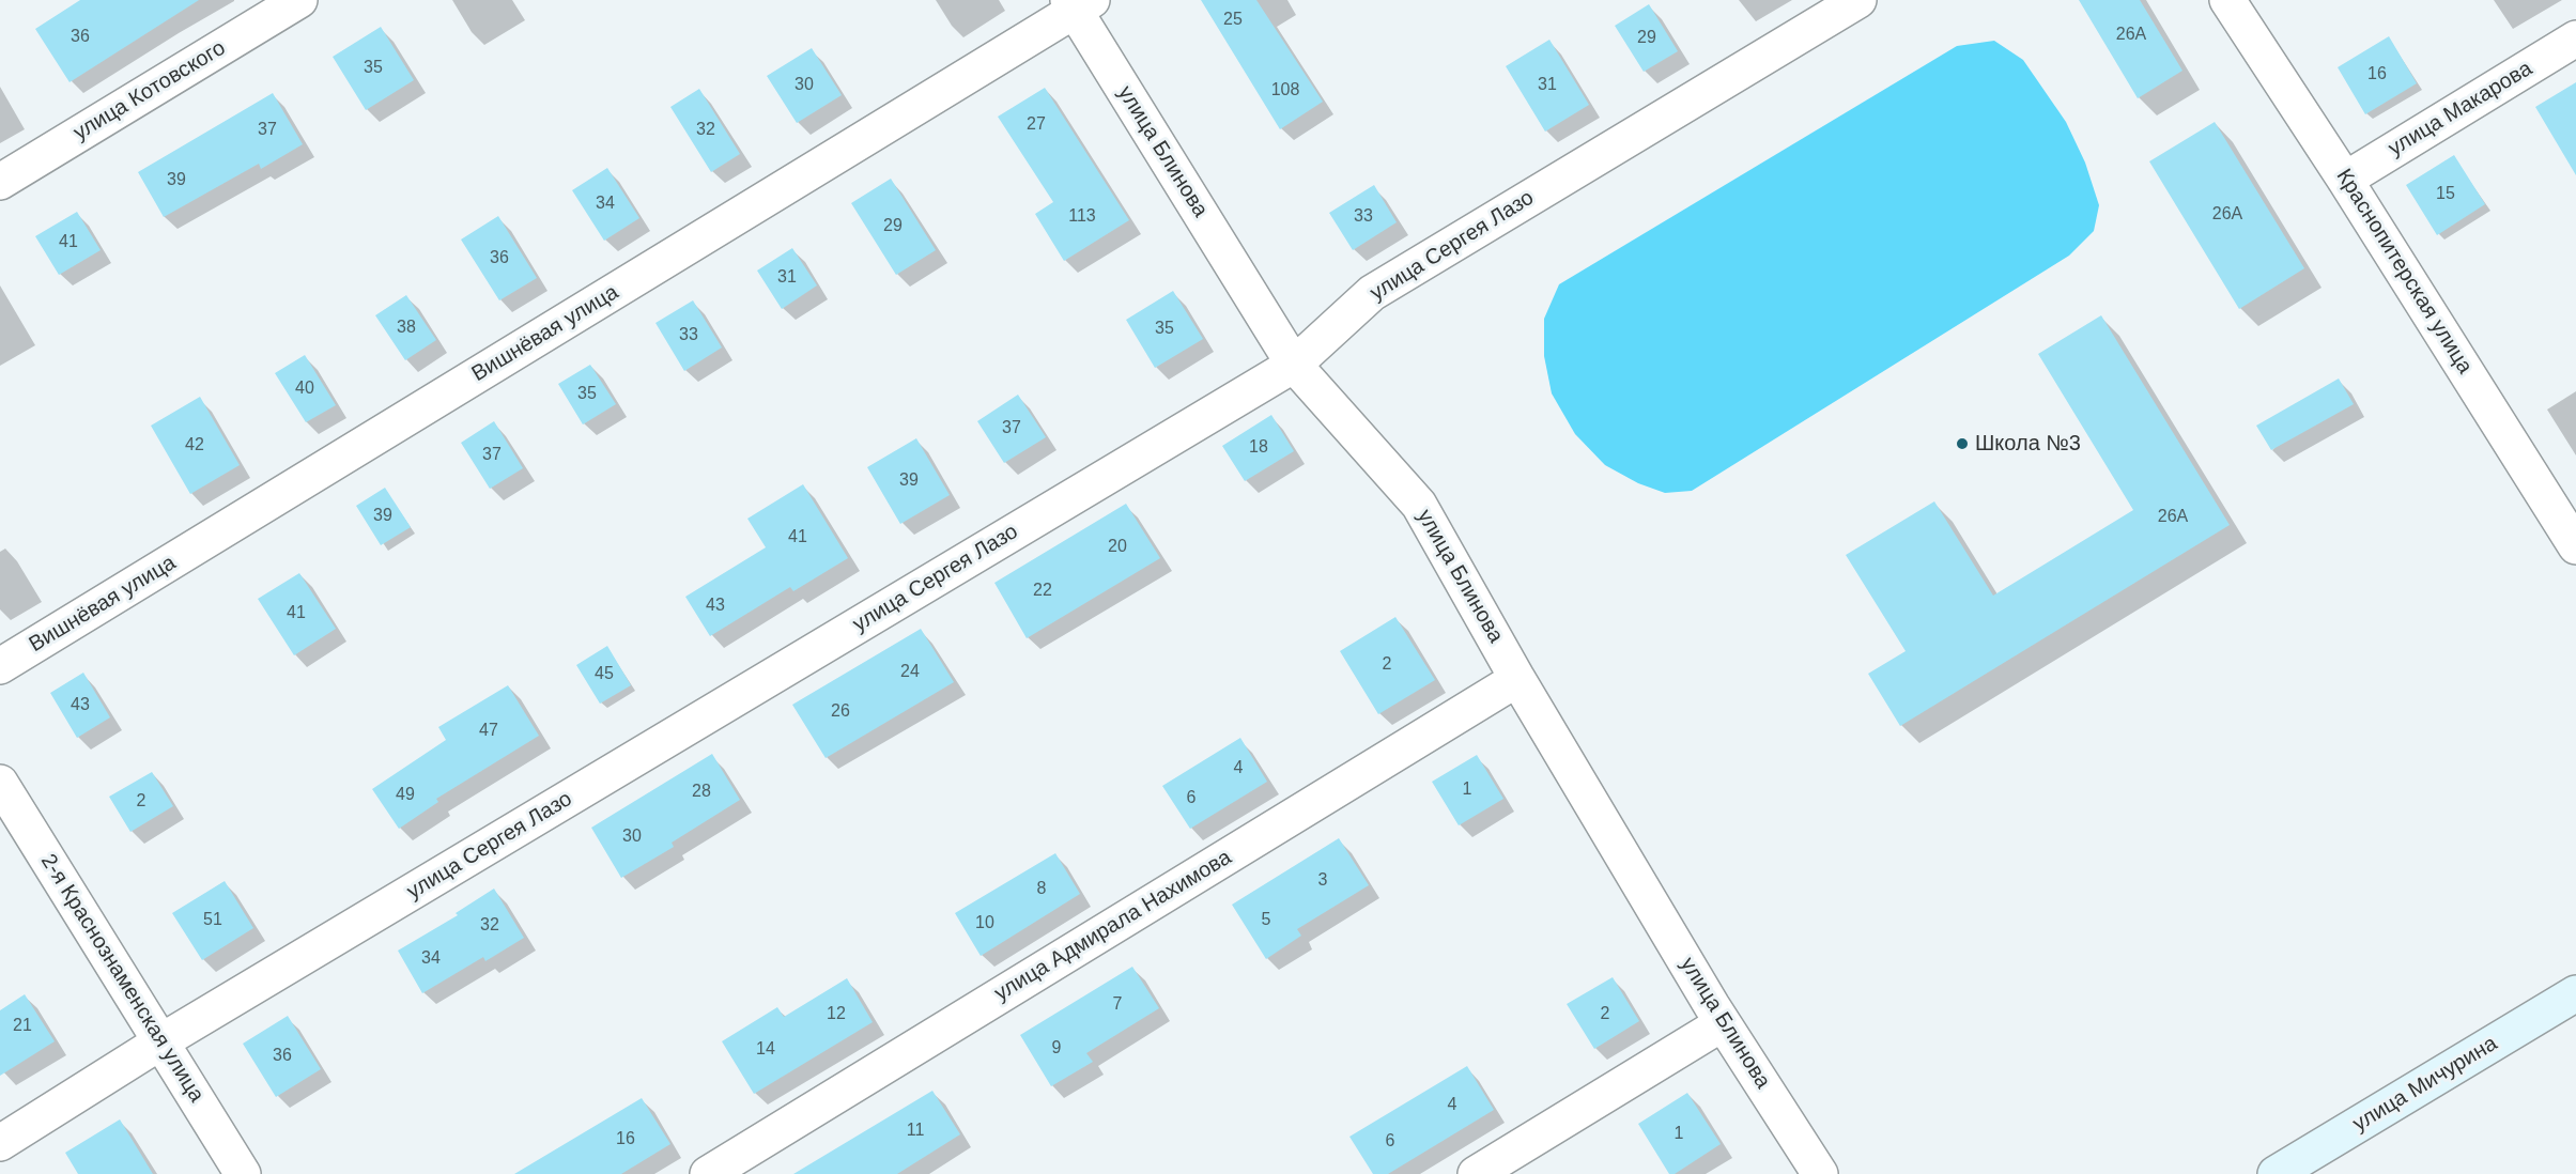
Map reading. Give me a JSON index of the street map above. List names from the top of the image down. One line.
{"streets":{"street":["улица Котовского","улица Макарова","улица Блинова","улица Сергея Лазо","Краснопитерская улица","Вишнёвая улица","улица Адмирала Нахимова","2-я Краснознаменская улица","улица Мичурина"]},"crossings":[["улица Макарова","Краснопитерская улица"],["улица Блинова","улица Сергея Лазо"],["улица Блинова","Вишнёвая улица"],["улица Блинова","улица Адмирала Нахимова"],["улица Сергея Лазо","2-я Краснознаменская улица"]],"places":["Школа №3"],"house_numbers":["25","26А","36","29","35","16","30","31","108","27","37","32","39","15","34","26А","113","33","29","41","36","31","38","35","33","40","35","37","42","18","37","39","39","26А","41","20","22","43","41","2","24","45","43","26","47","4","1","28","49","6","2","30","3","8","51","5","10","32","34","7","12","2","21","9","14","36","4","11","1","16","6"]}
